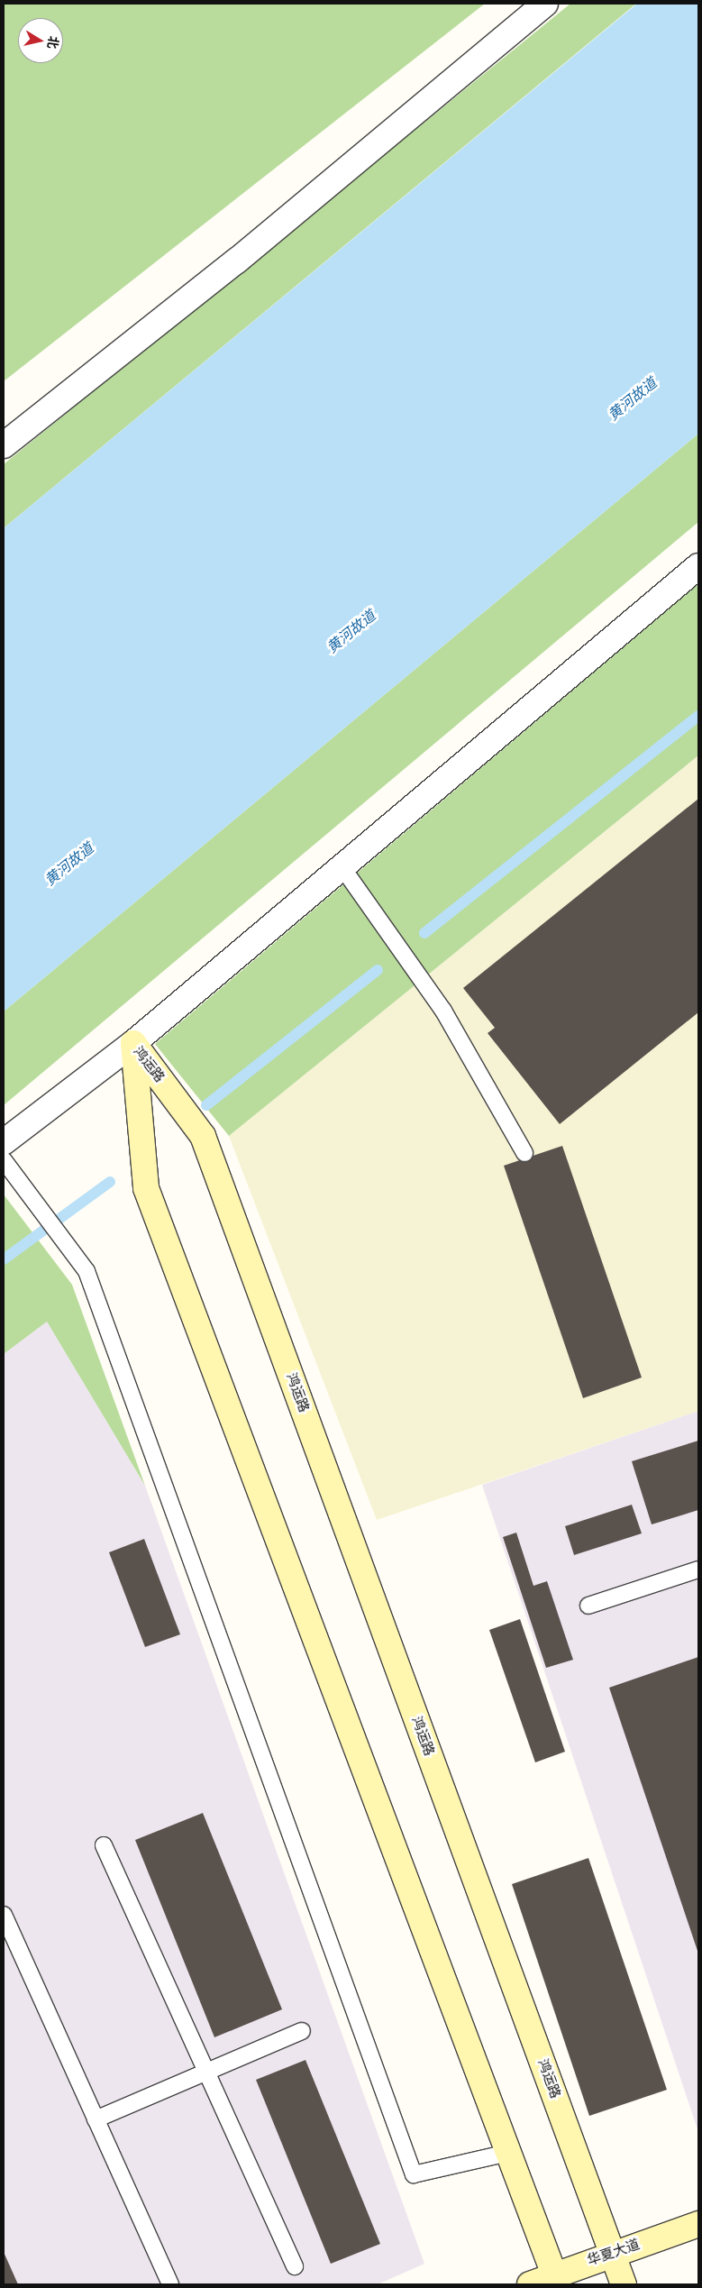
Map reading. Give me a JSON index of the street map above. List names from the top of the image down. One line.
{"streets":{"street":["鸿运路","华夏大道"]},"crossings":[["鸿运路","华夏大道"]],"water":["黄河故道"],"north":"right"}
